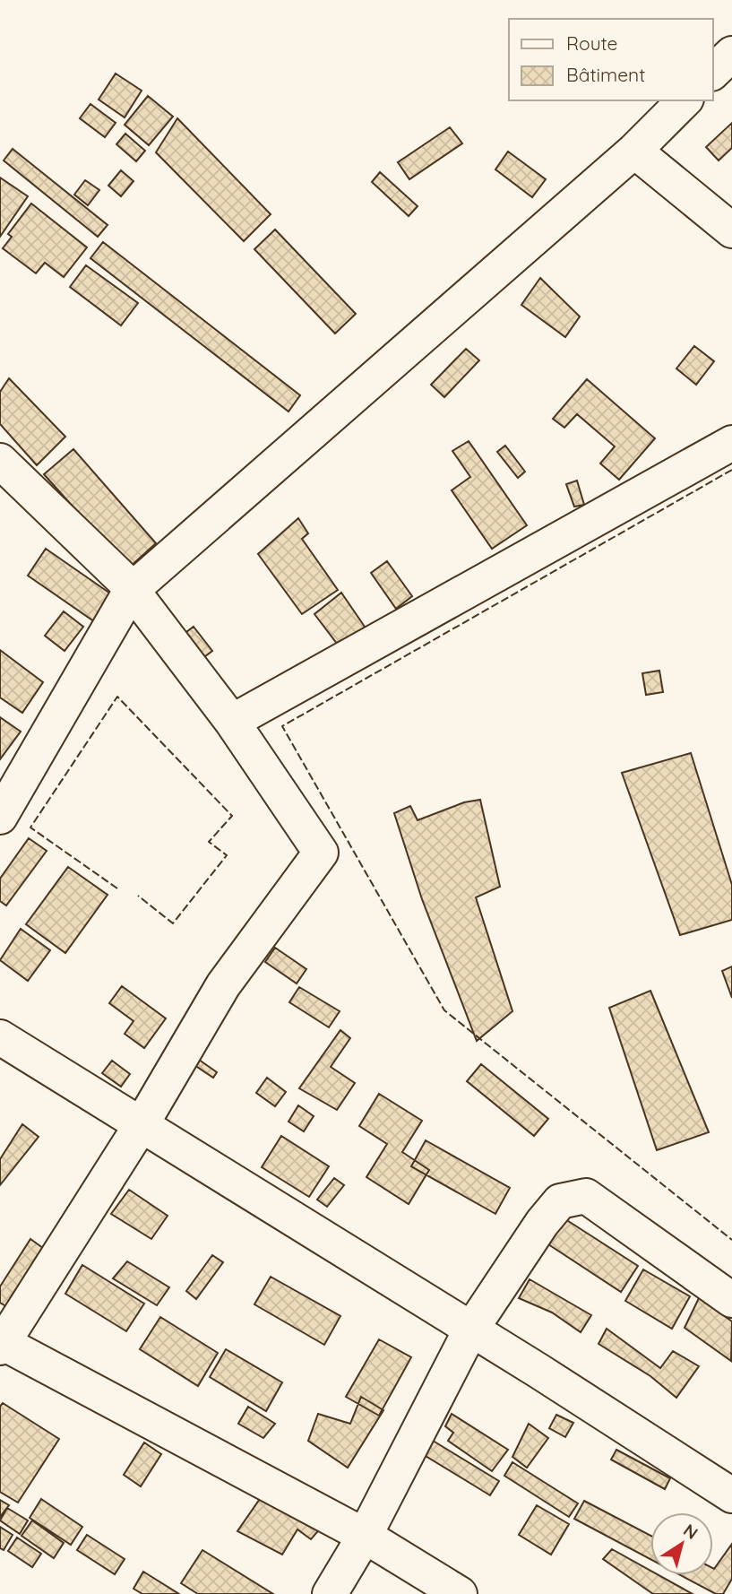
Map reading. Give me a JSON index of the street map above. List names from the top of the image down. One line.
{"legend":["Route","Bâtiment"],"north":"top right"}
